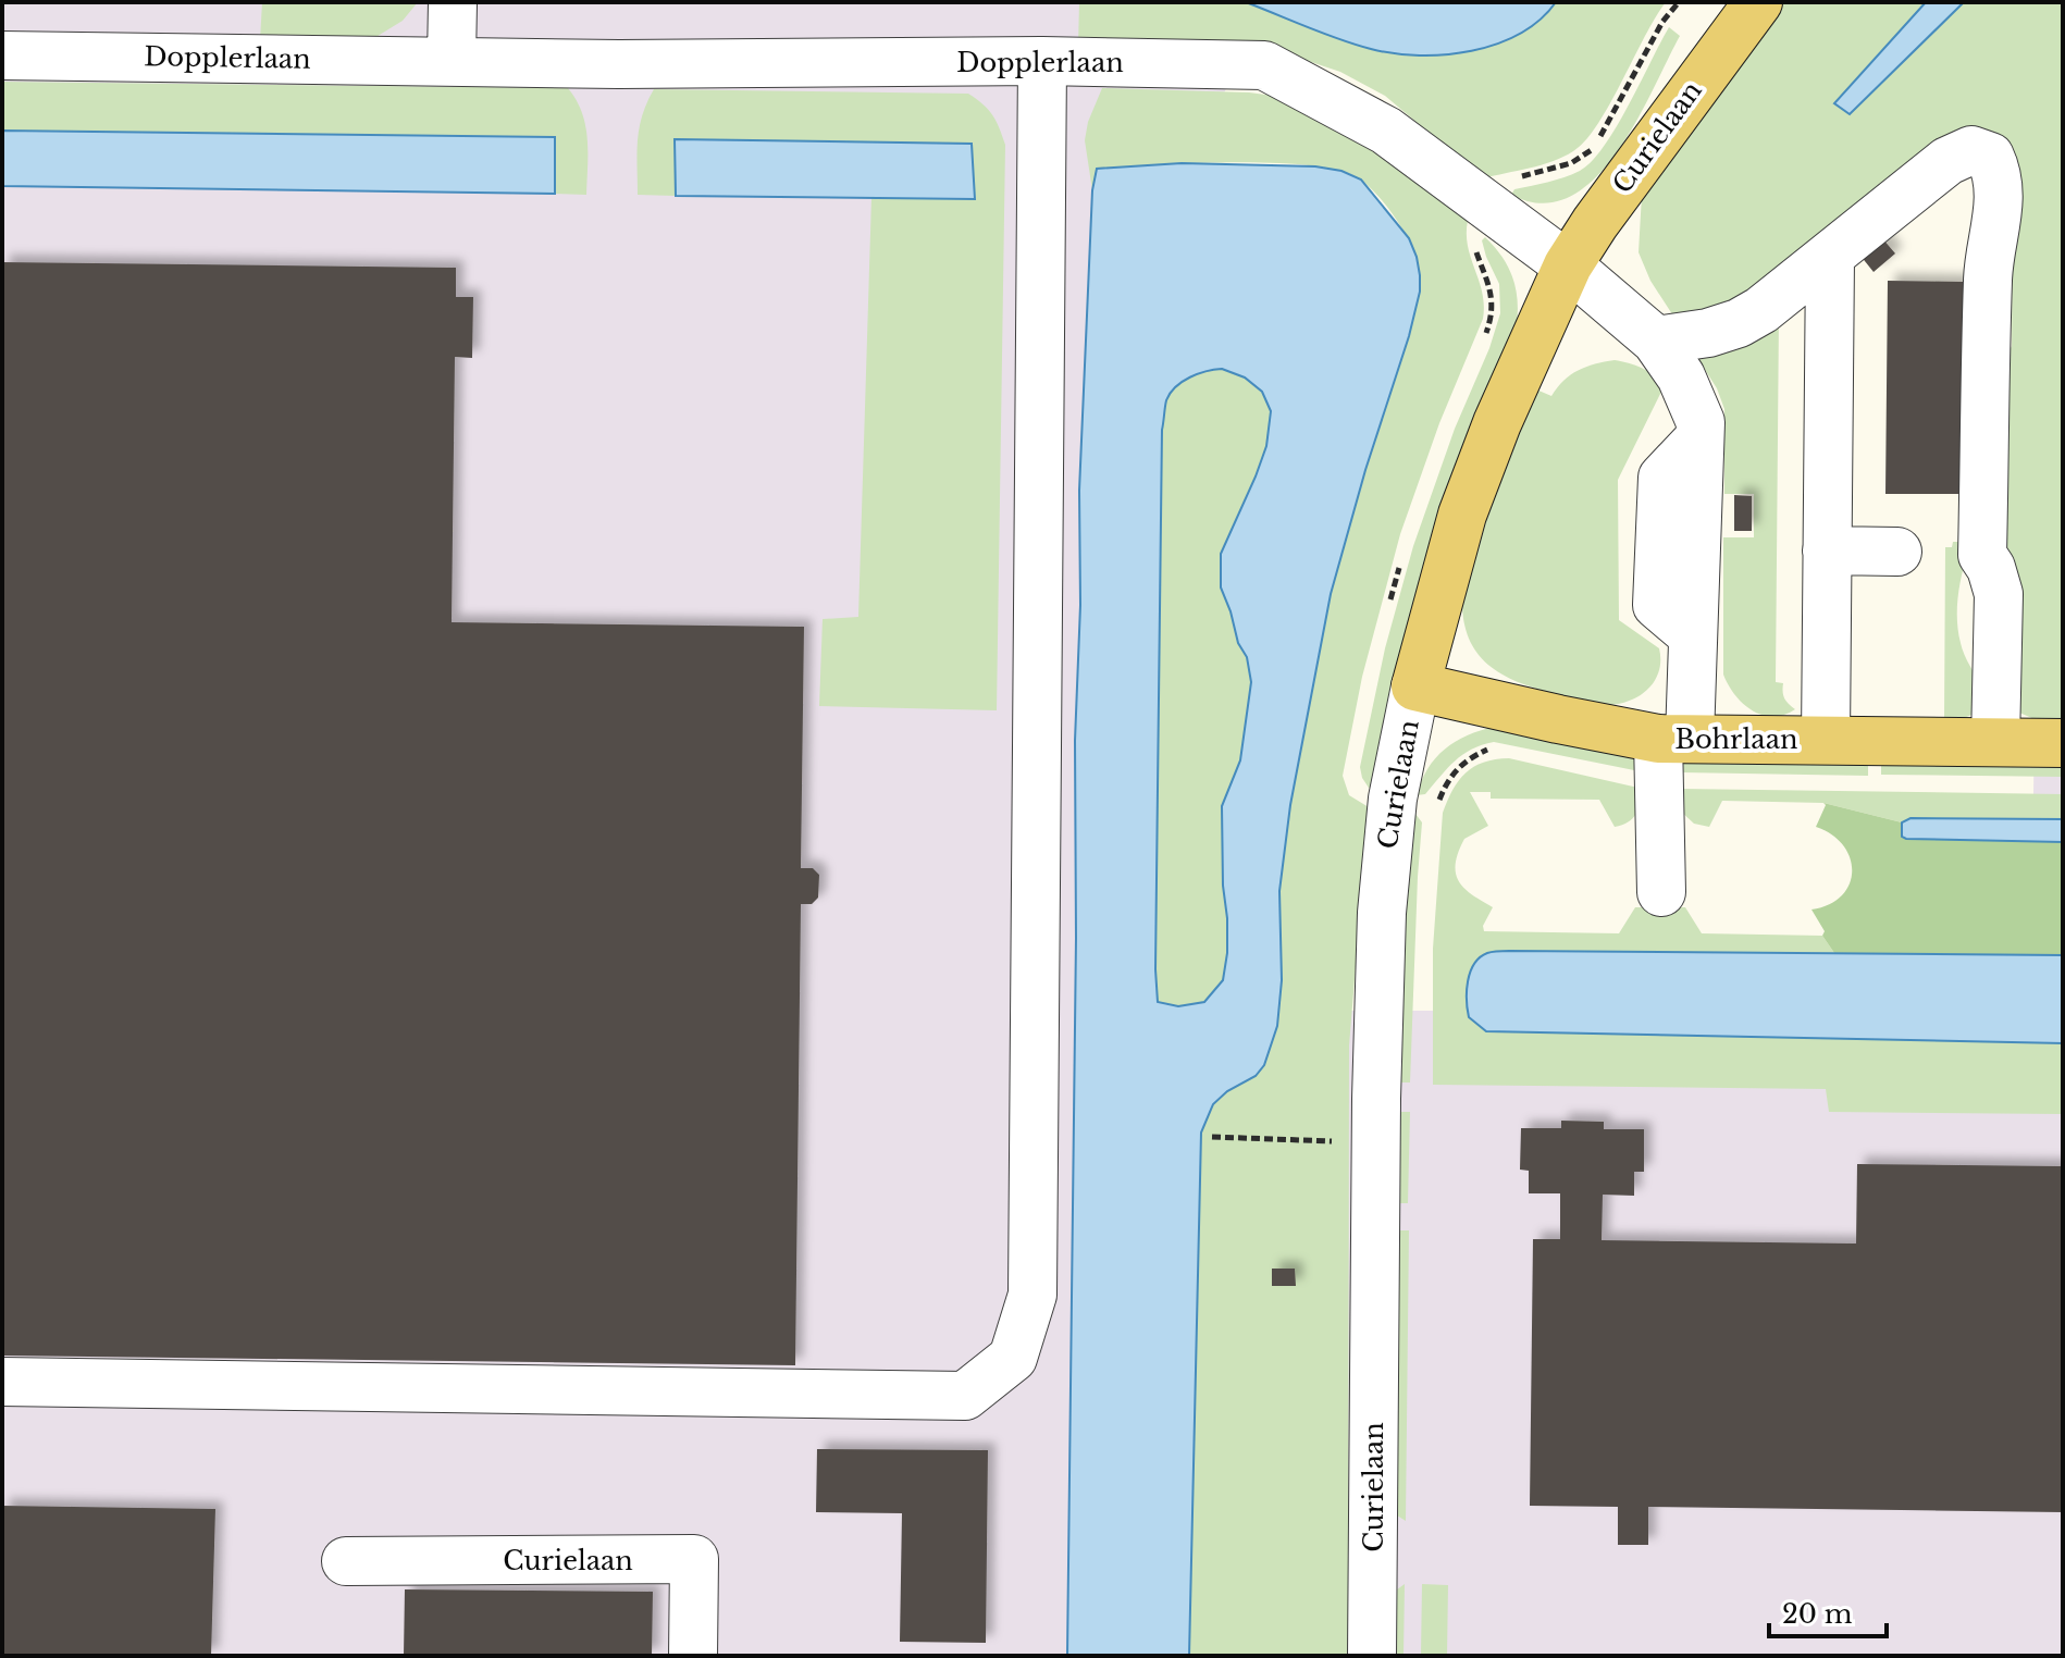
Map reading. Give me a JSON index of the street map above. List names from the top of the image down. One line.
{"streets":{"main road":["Curielaan","Bohrlaan"],"street":["Dopplerlaan"]},"crossings":[["Dopplerlaan","Curielaan"],["Dopplerlaan","Bohrlaan"],["Curielaan","Bohrlaan"]],"scale_bar":"20 m"}
